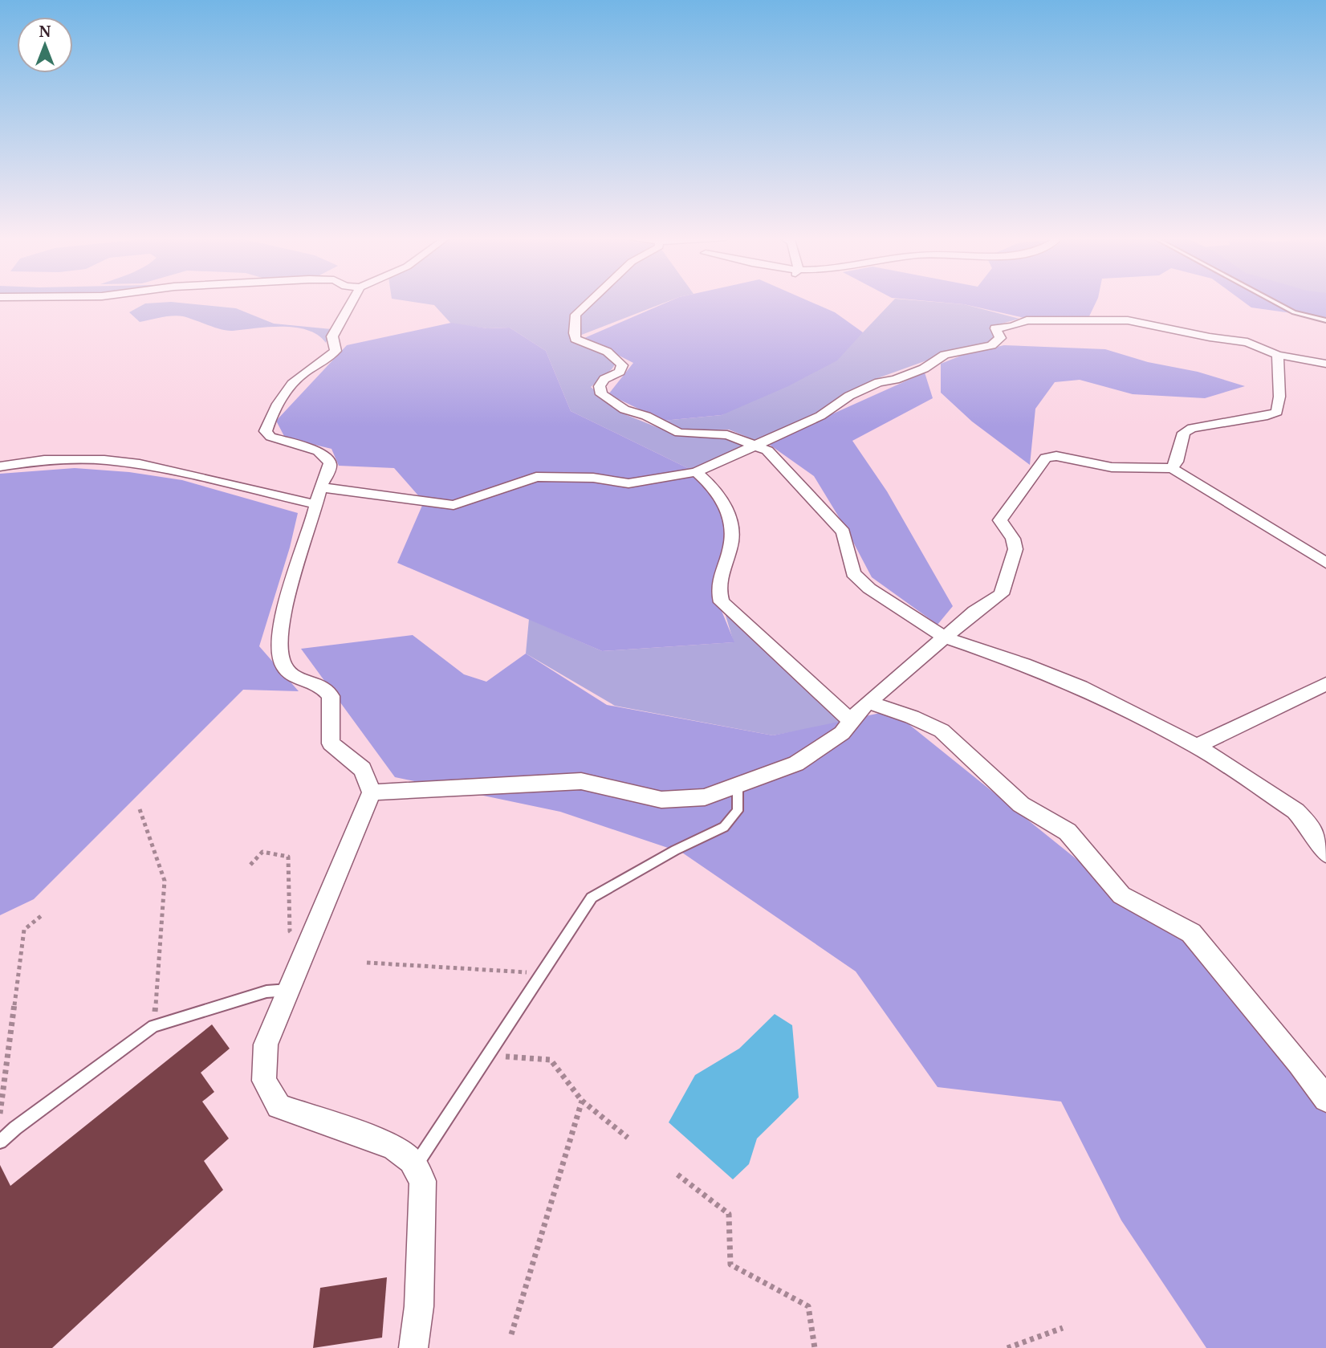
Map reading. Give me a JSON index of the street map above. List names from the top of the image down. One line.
{"north":"top"}
